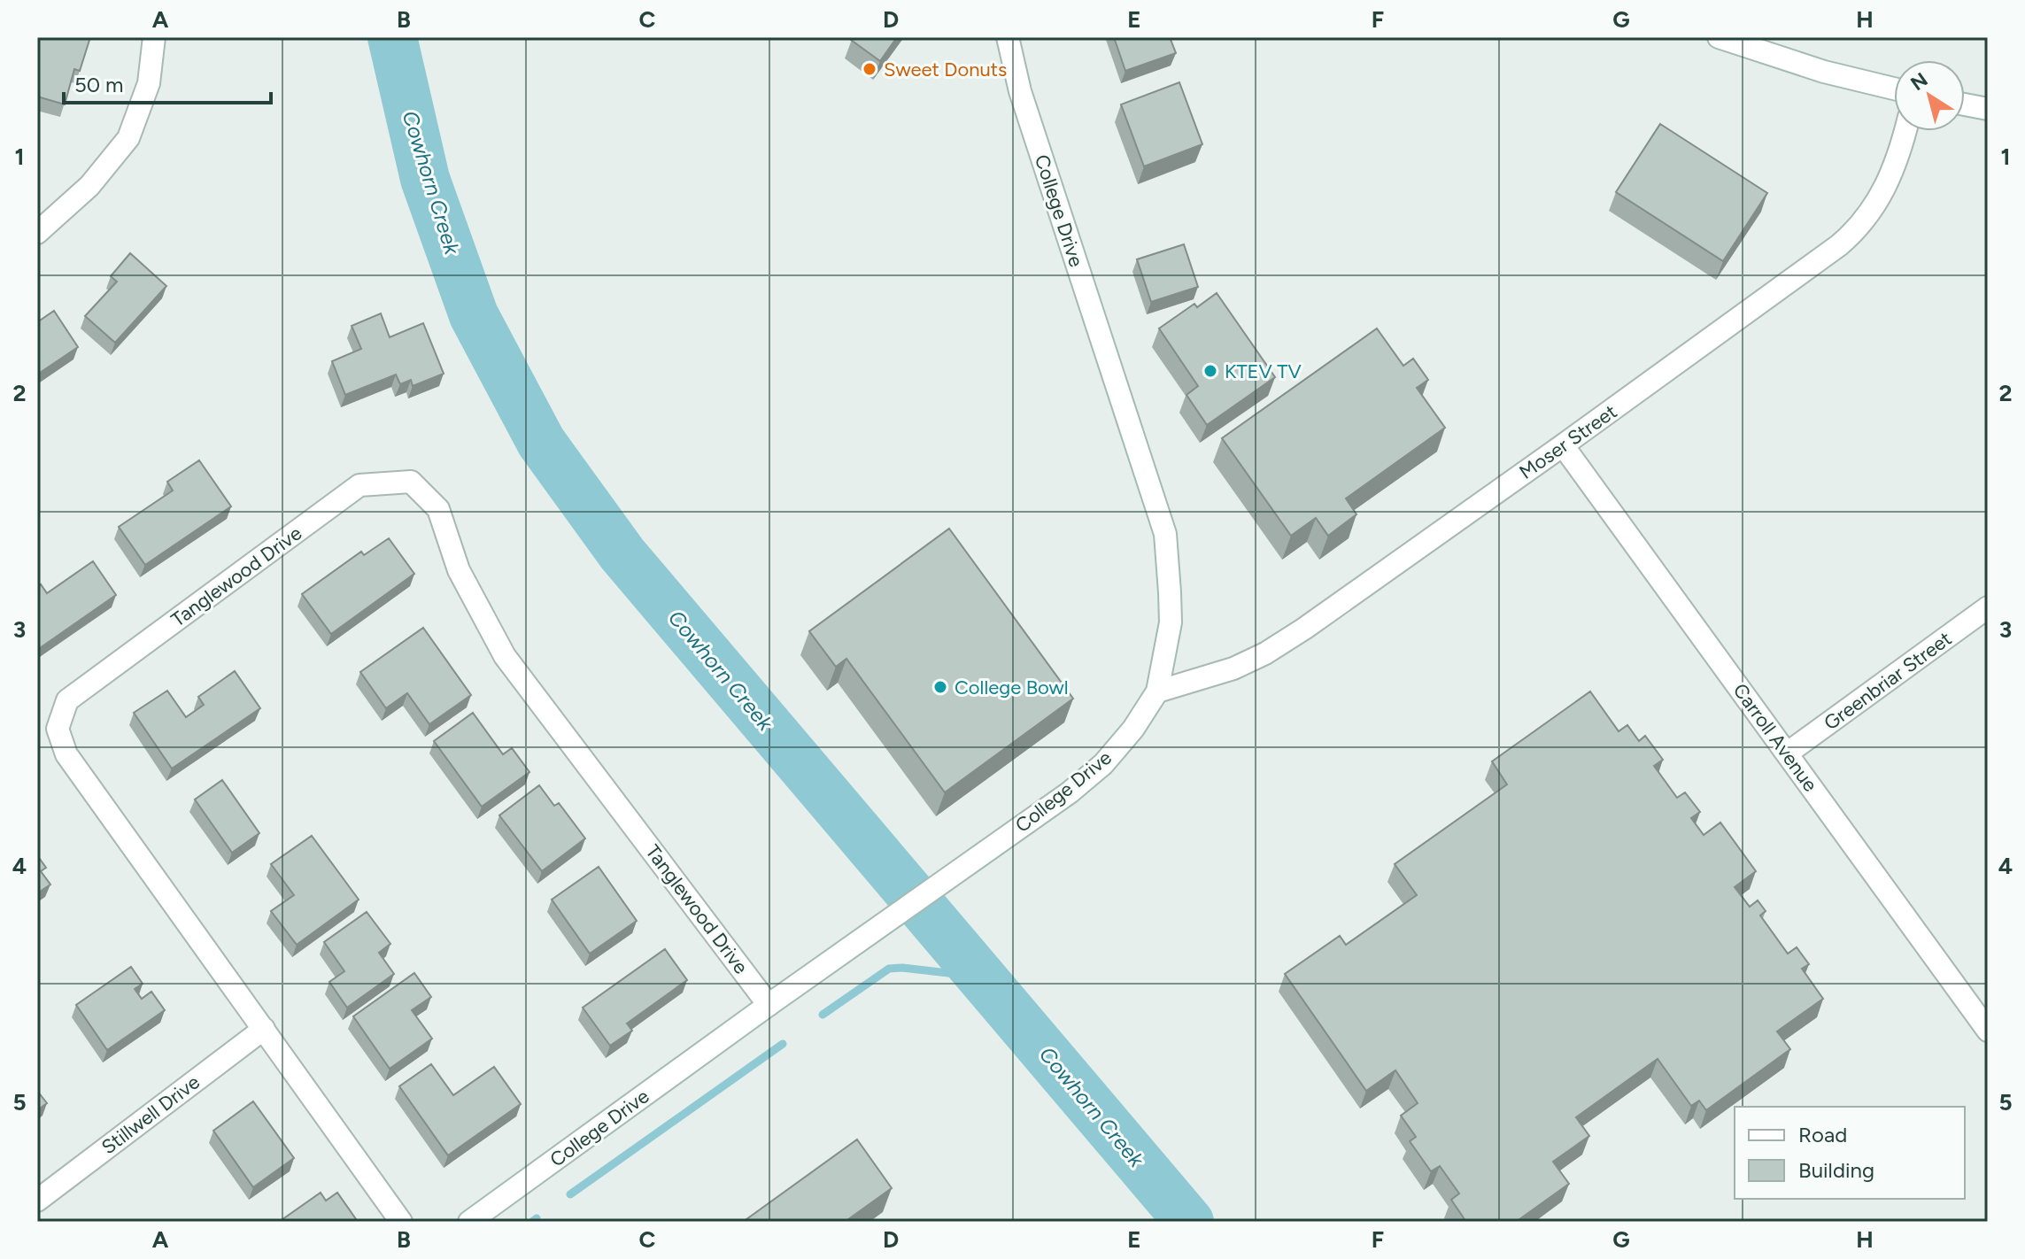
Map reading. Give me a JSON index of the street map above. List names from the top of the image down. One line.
{"streets":{"street":["College Drive","Moser Street","Tanglewood Drive","Greenbriar Street","Carroll Avenue","Stillwell Drive"]},"crossings":[["College Drive","Moser Street"],["College Drive","Tanglewood Drive"],["Moser Street","Carroll Avenue"],["Tanglewood Drive","Stillwell Drive"],["Greenbriar Street","Carroll Avenue"]],"water":["Cowhorn Creek"],"places":["Sweet Donuts","KTEV TV","College Bowl"],"legend":["Road","Building"],"scale_bar":"50 m","north":"top left","grid":{"columns":["A","B","C","D","E","F","G","H"],"rows":["1","2","3","4","5"]}}
